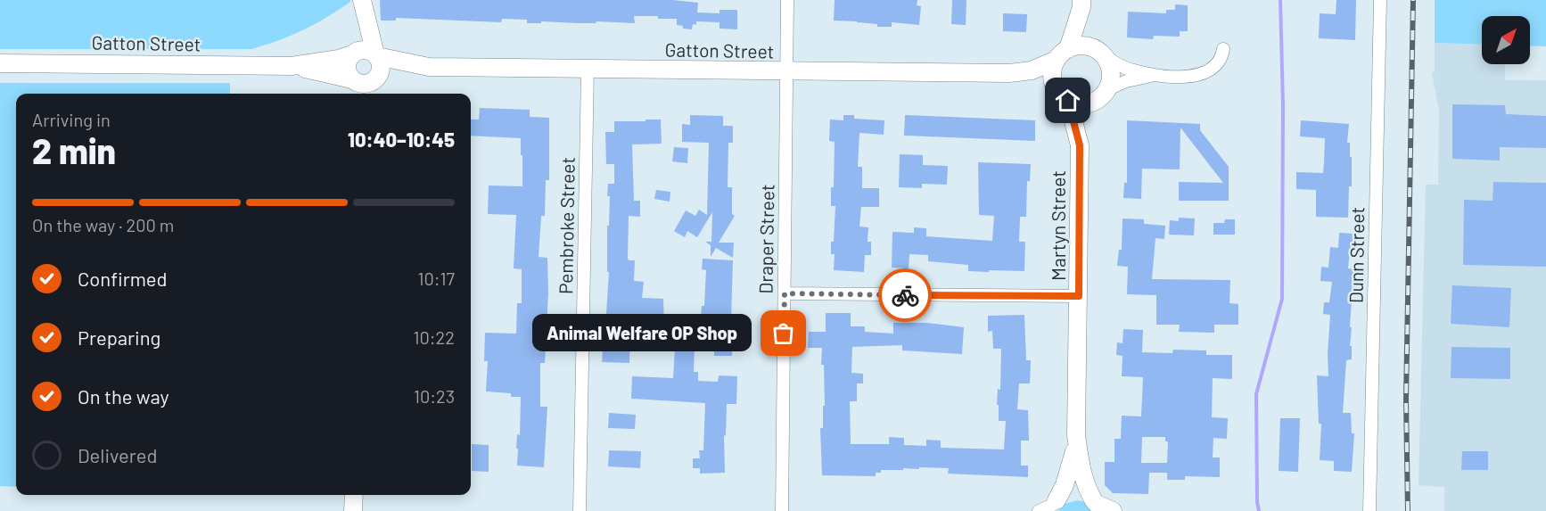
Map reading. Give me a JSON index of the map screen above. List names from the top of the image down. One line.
{"streets":{"street":["Gatton Street","Pembroke Street","Martyn Street","Draper Street","Dunn Street"]},"crossings":[["Gatton Street","Pembroke Street"],["Gatton Street","Martyn Street"],["Gatton Street","Draper Street"]],"places":["Animal Welfare OP Shop"],"north":"top right","page":{"heading":["2 min","Arriving in","10:40–10:45"],"bar":"On the way · 200 m","list":[["Confirmed","10:17"],["Preparing","10:22"],["On the way","10:23"],"Delivered"],"bubble":"Animal Welfare OP Shop"}}
